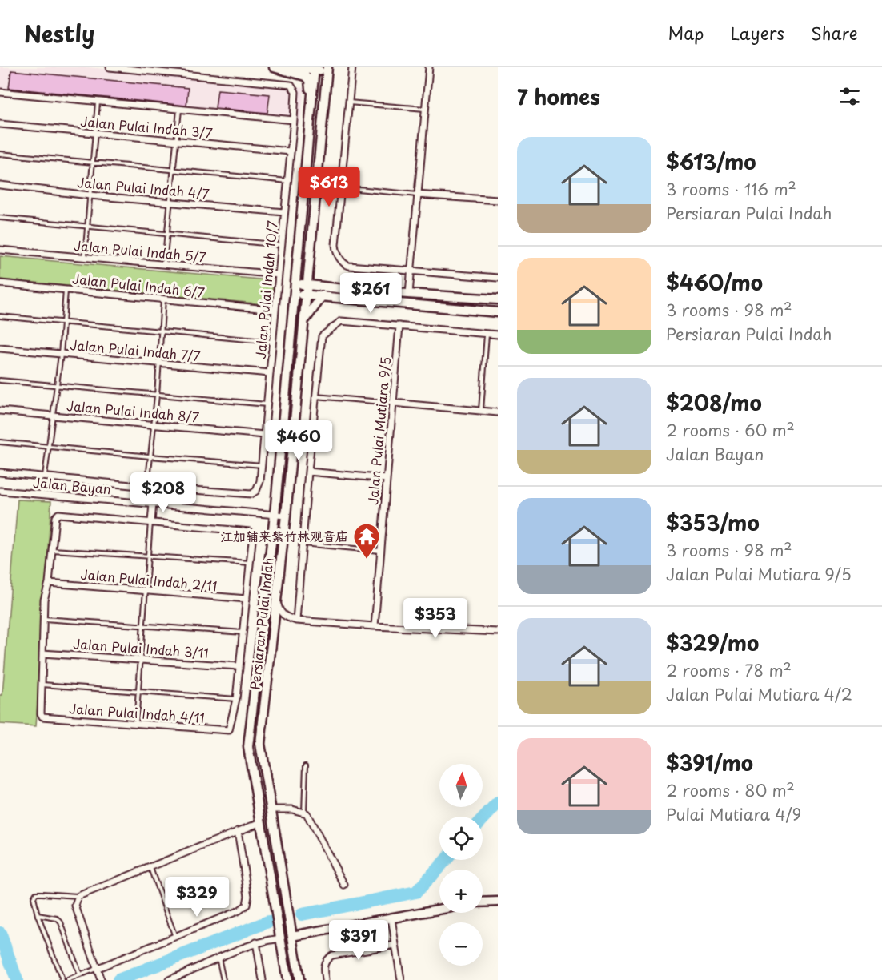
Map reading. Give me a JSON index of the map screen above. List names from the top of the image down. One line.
{"streets":{"main road":["Persiaran Pulai Indah"],"street":["Jalan Pulai Indah 3/7","Jalan Pulai Indah 4/7","Jalan Pulai Indah 5/7","Jalan Pulai Indah 6/7","Jalan Pulai Indah 10/7","Jalan Pulai Indah 7/7","Jalan Pulai Indah 8/7","Jalan Pulai Mutiara 9/5","Jalan Bayan","Jalan Pulai Indah 2/11","Jalan Pulai Indah 3/11","Jalan Pulai Indah 4/11"]},"crossings":[["Jalan Pulai Indah 3/7","Jalan Pulai Indah 10/7"],["Jalan Pulai Indah 4/7","Jalan Pulai Indah 10/7"],["Jalan Pulai Indah 5/7","Jalan Pulai Indah 10/7"],["Jalan Pulai Indah 6/7","Jalan Pulai Indah 10/7"],["Jalan Pulai Indah 10/7","Jalan Pulai Indah 7/7"],["Jalan Pulai Indah 10/7","Jalan Pulai Indah 8/7"],["Jalan Bayan","Persiaran Pulai Indah"]],"places":{"temple":["江加辅来紫竹林观音庙"]},"north":"top","page":{"header":"Nestly","nav":["Map","Layers","Share"],"heading":"7 homes","list":[{"name":"$613/mo","note":"3 rooms · 116 m² · Persiaran Pulai Indah"},{"name":"$460/mo","note":"3 rooms · 98 m² · Persiaran Pulai Indah"},{"name":"$208/mo","note":"2 rooms · 60 m² · Jalan Bayan"},{"name":"$353/mo","note":"3 rooms · 98 m² · Jalan Pulai Mutiara 9/5"},{"name":"$329/mo","note":"2 rooms · 78 m² · Jalan Pulai Mutiara 4/2"},{"name":"$391/mo","note":"2 rooms · 80 m² · Pulai Mutiara 4/9"}],"price":["$613","$261","$460","$208","$353","$329","$391"],"map_buttons":["+","−"]}}
